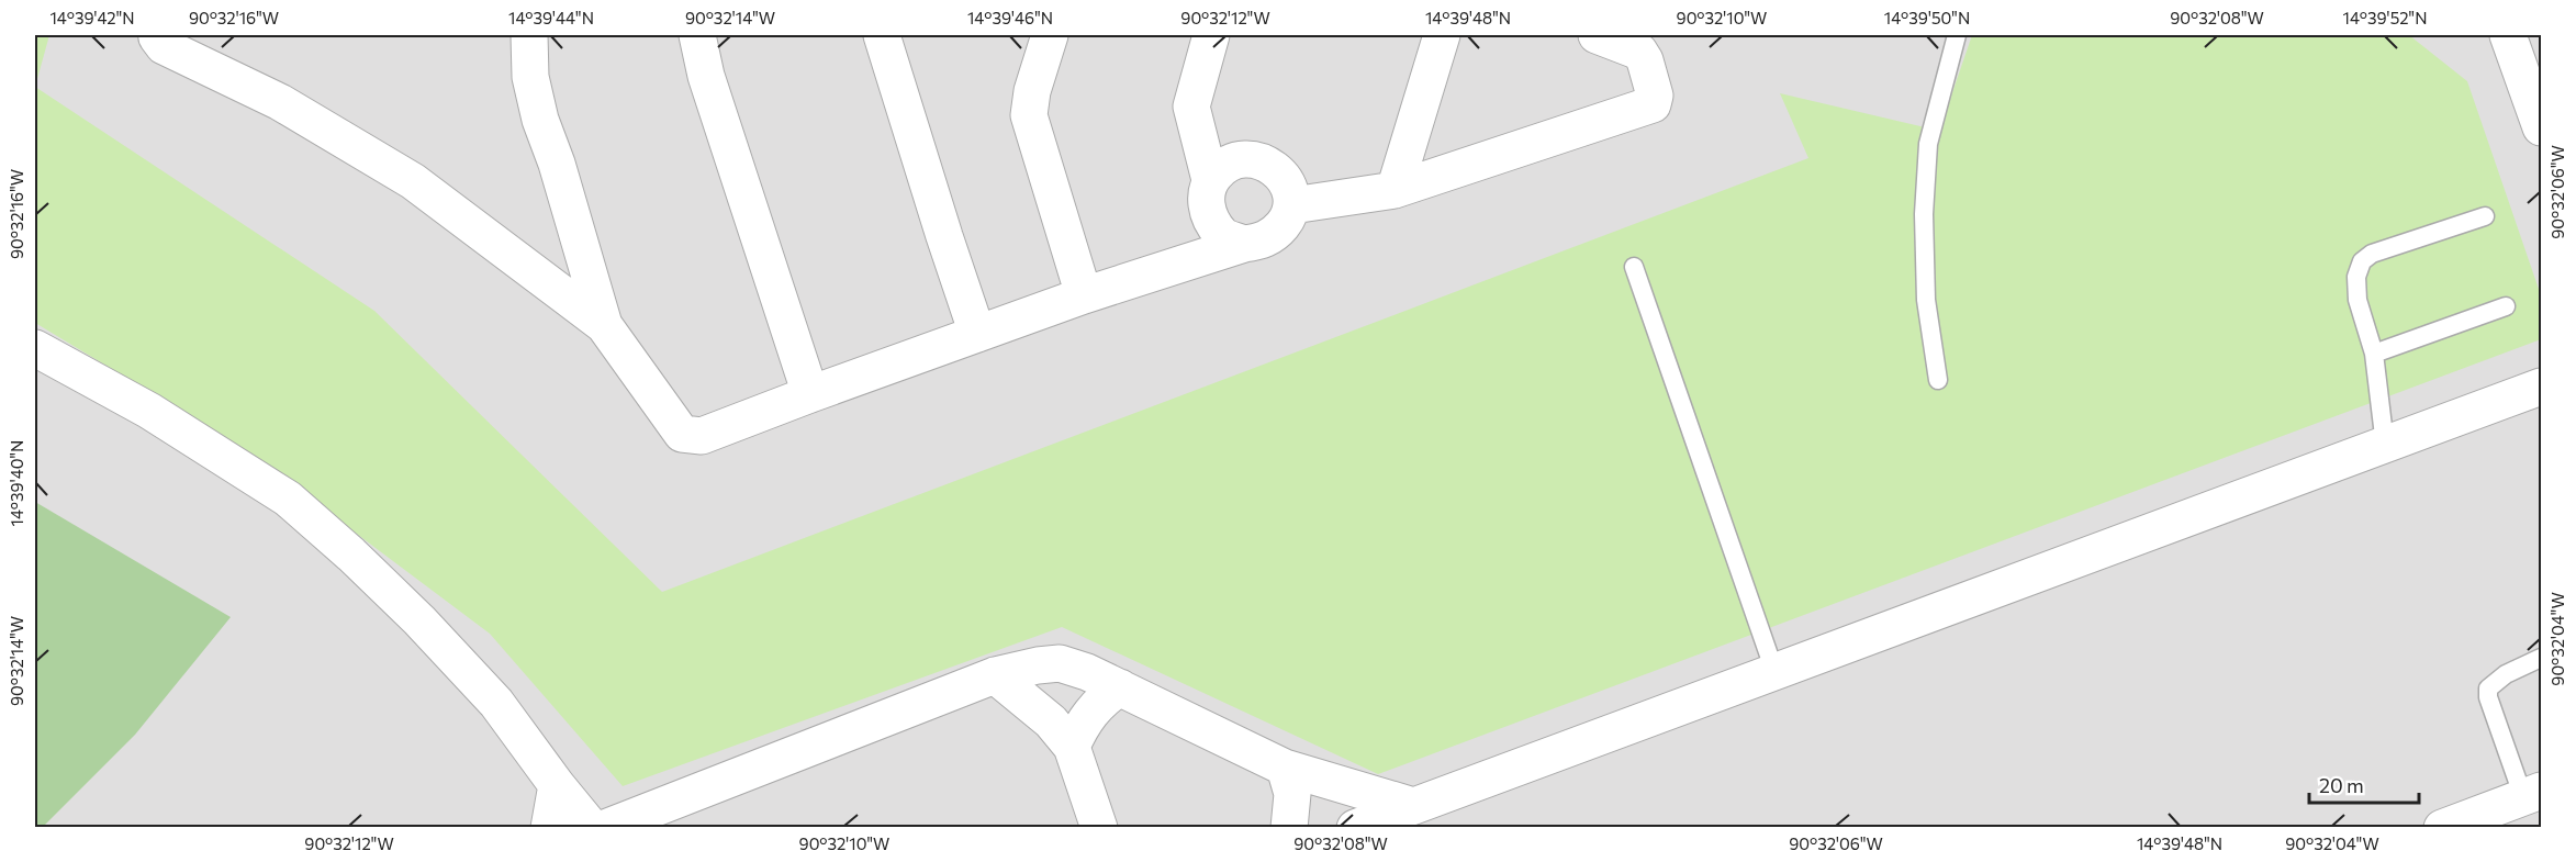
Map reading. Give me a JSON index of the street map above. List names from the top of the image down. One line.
{"scale_bar":"20 m","coordinates":["14°39'42\"N","90°32'16\"W","14°39'44\"N","90°32'14\"W","14°39'46\"N","90°32'12\"W","14°39'48\"N","90°32'10\"W","14°39'50\"N","90°32'08\"W","14°39'52\"N","90°32'06\"W","14°39'40\"N","90°32'04\"W"]}
